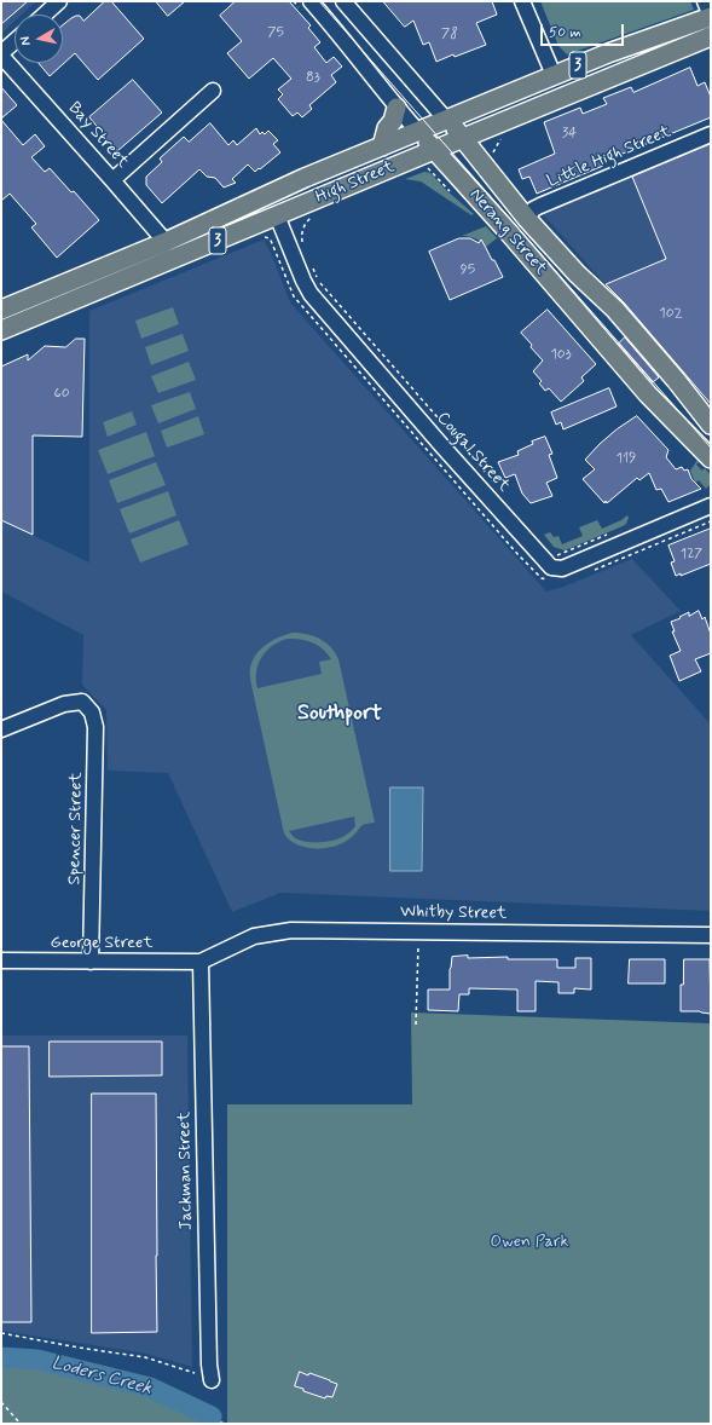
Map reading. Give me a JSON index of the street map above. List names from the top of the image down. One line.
{"streets":{"main road":["3","High Street","Nerang Street"],"street":["Bay Street","Little High Street","Cougal Street","Spencer Street","Whitby Street","George Street","Jackman Street"]},"crossings":[["Bay Street","High Street"],["Little High Street","Nerang Street"],["High Street","Nerang Street"],["High Street","Cougal Street"],["Spencer Street","George Street"],["Whitby Street","George Street"],["Whitby Street","Jackman Street"],["George Street","Jackman Street"]],"districts":["Southport"],"water":["Loders Creek"],"parks":["Owen Park"],"house_numbers":["75","78","83","34","95","102","103","60","119","127"],"scale_bar":"50 m","north":"left"}
